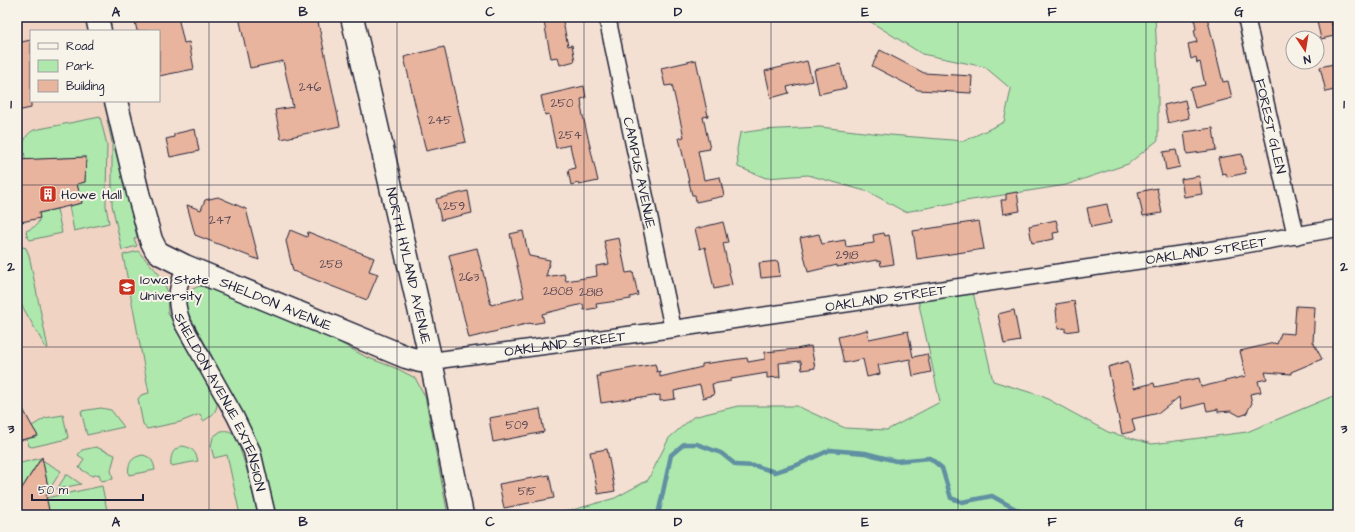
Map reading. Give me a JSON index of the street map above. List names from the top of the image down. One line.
{"streets":{"main road":["NORTH HYLAND AVENUE","SHELDON AVENUE"],"street":["FOREST GLEN","CAMPUS AVENUE","OAKLAND STREET","SHELDON AVENUE EXTENSION"]},"crossings":[["FOREST GLEN","OAKLAND STREET"],["CAMPUS AVENUE","OAKLAND STREET"],["OAKLAND STREET","NORTH HYLAND AVENUE"],["OAKLAND STREET","SHELDON AVENUE"],["NORTH HYLAND AVENUE","SHELDON AVENUE"],["SHELDON AVENUE","SHELDON AVENUE EXTENSION"]],"places":{"building":["Howe Hall"],"school or university":["Iowa State University"]},"house_numbers":["246","250","245","254","259","247","2918","258","263","2808","2818","509","515"],"legend":["Road","Park","Building"],"scale_bar":"50 m","north":"bottom","grid":{"columns":["A","B","C","D","E","F","G"],"rows":["1","2","3"]}}
